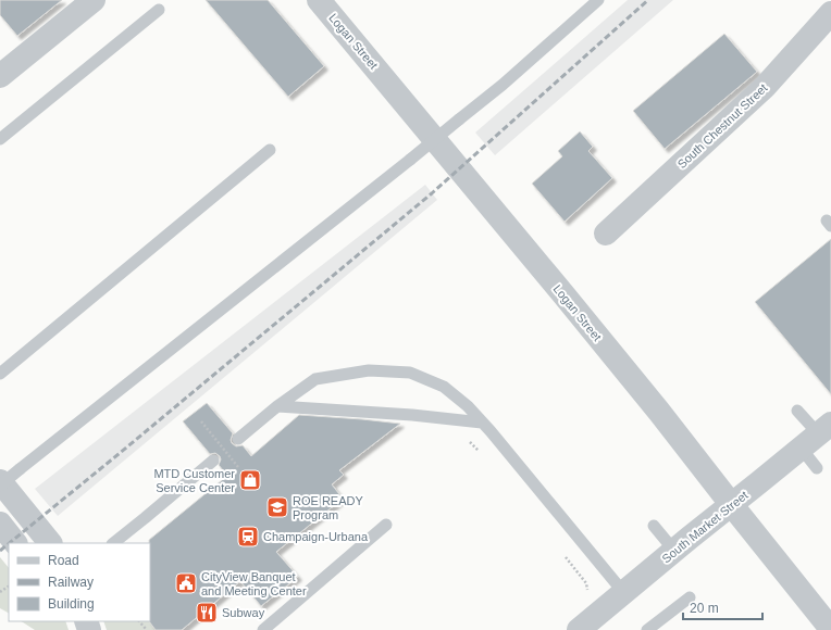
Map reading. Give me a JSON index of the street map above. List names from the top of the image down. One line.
{"streets":{"street":["Logan Street","South Chestnut Street","South Market Street"]},"crossings":[["Logan Street","South Market Street"]],"places":{"shop":["MTD Customer Service Center"],"school or university":["ROE READY Program"],"station":["Champaign-Urbana"],"public building":["CityView Banquet and Meeting Center"],"restaurant":["Subway"]},"legend":["Road","Railway","Building"],"scale_bar":"20 m"}
